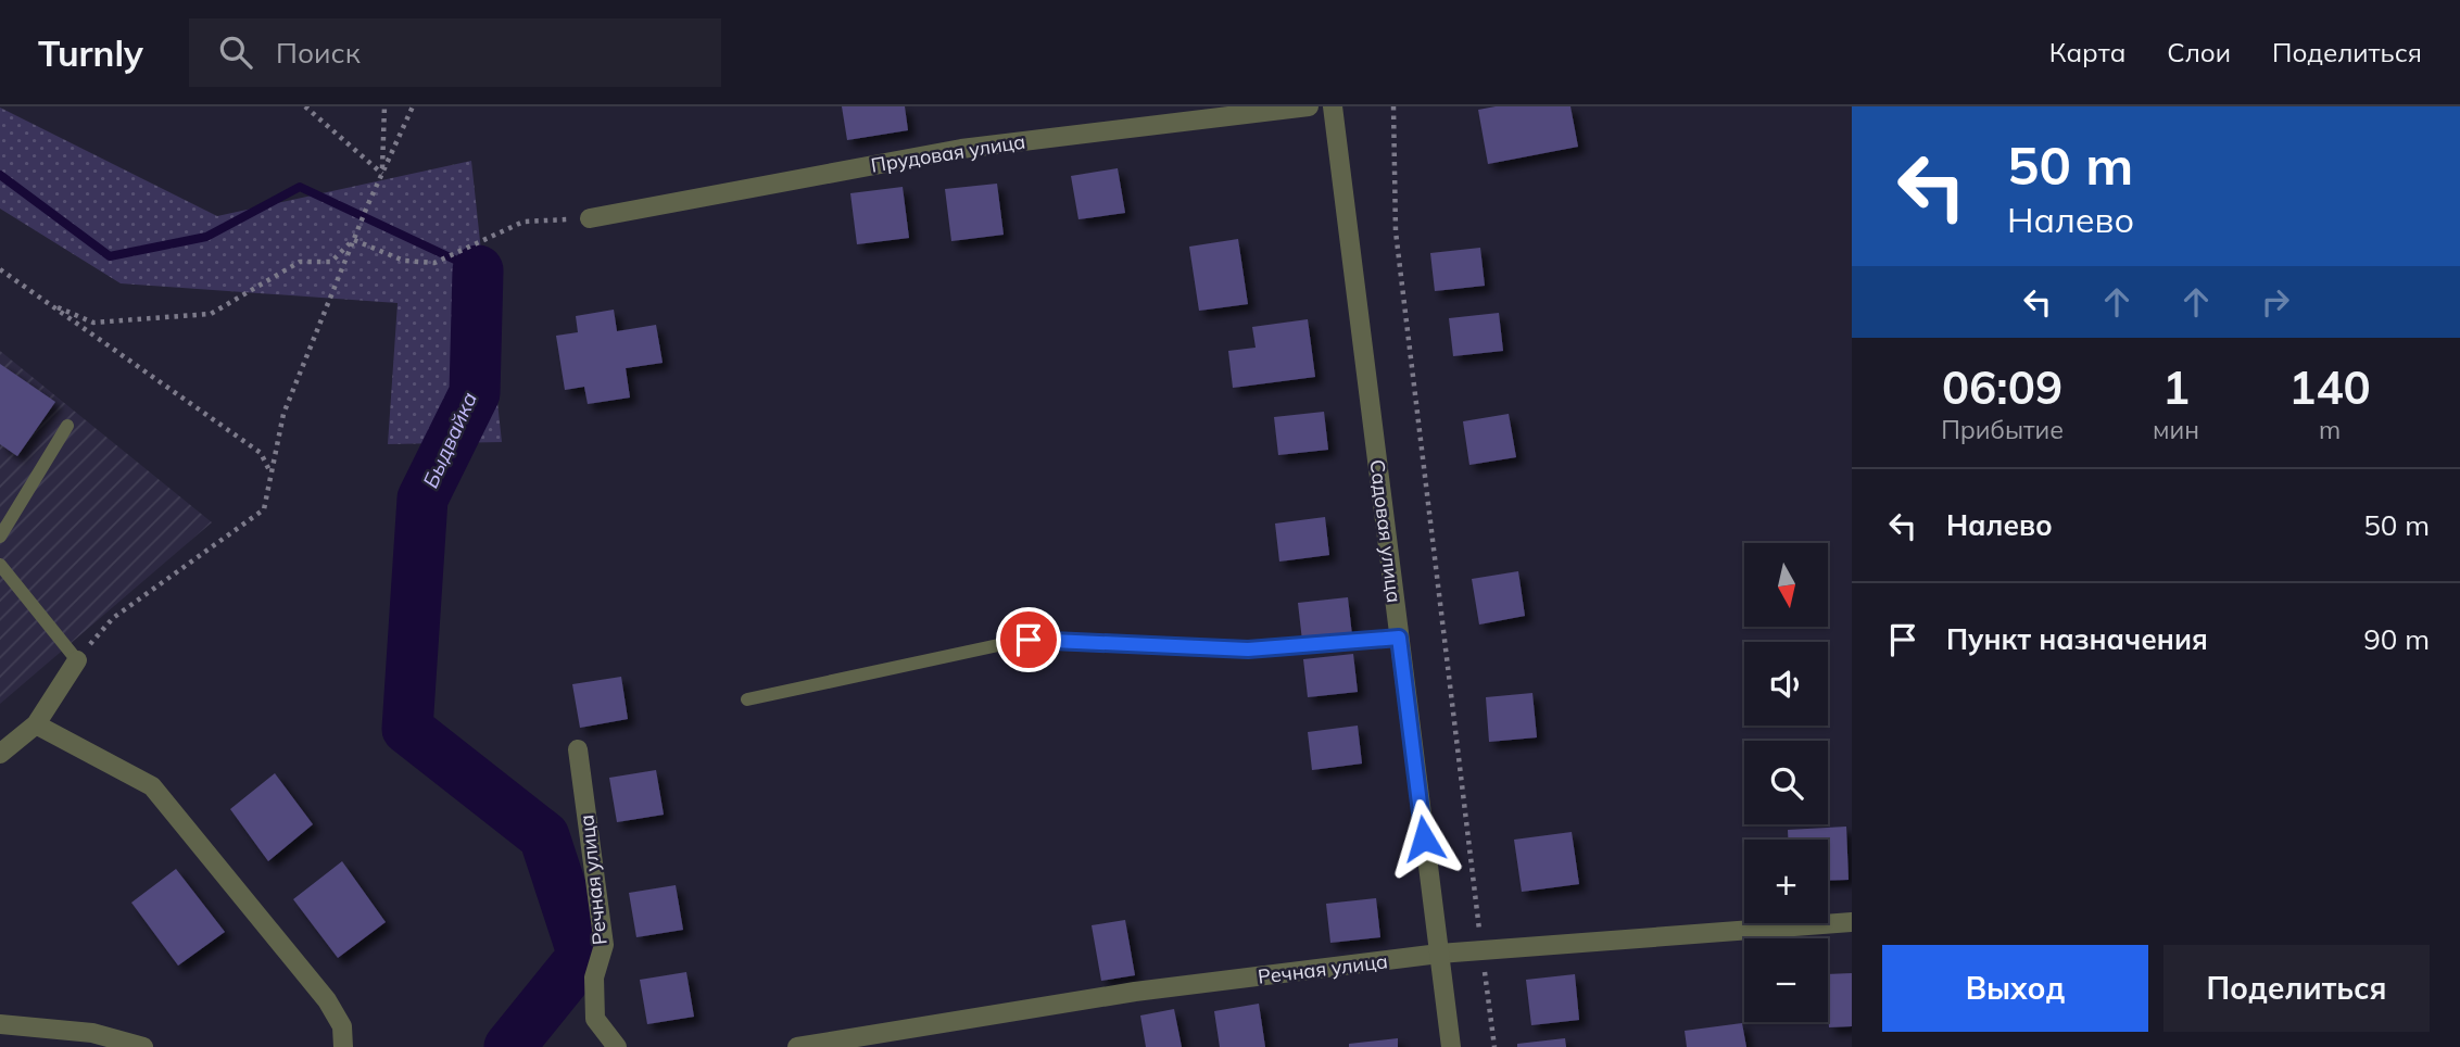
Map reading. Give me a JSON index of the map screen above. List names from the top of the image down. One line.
{"streets":{"street":["Прудовая улица","Садовая улица","Речная улица"]},"crossings":[["Садовая улица","Речная улица"]],"water":["Быдвайка"],"north":"bottom","page":{"header":"Turnly","search":"Поиск","nav":["Карта","Слои","Поделиться"],"turn":["50 m","Налево"],"eta":["06:09","Прибытие","1","мин","140","m"],"list":[{"name":"Налево","value":"50 m"},{"name":"Пункт назначения","value":"90 m"}],"map_buttons":["+","−"],"buttons":["Выход","Поделиться"]}}
